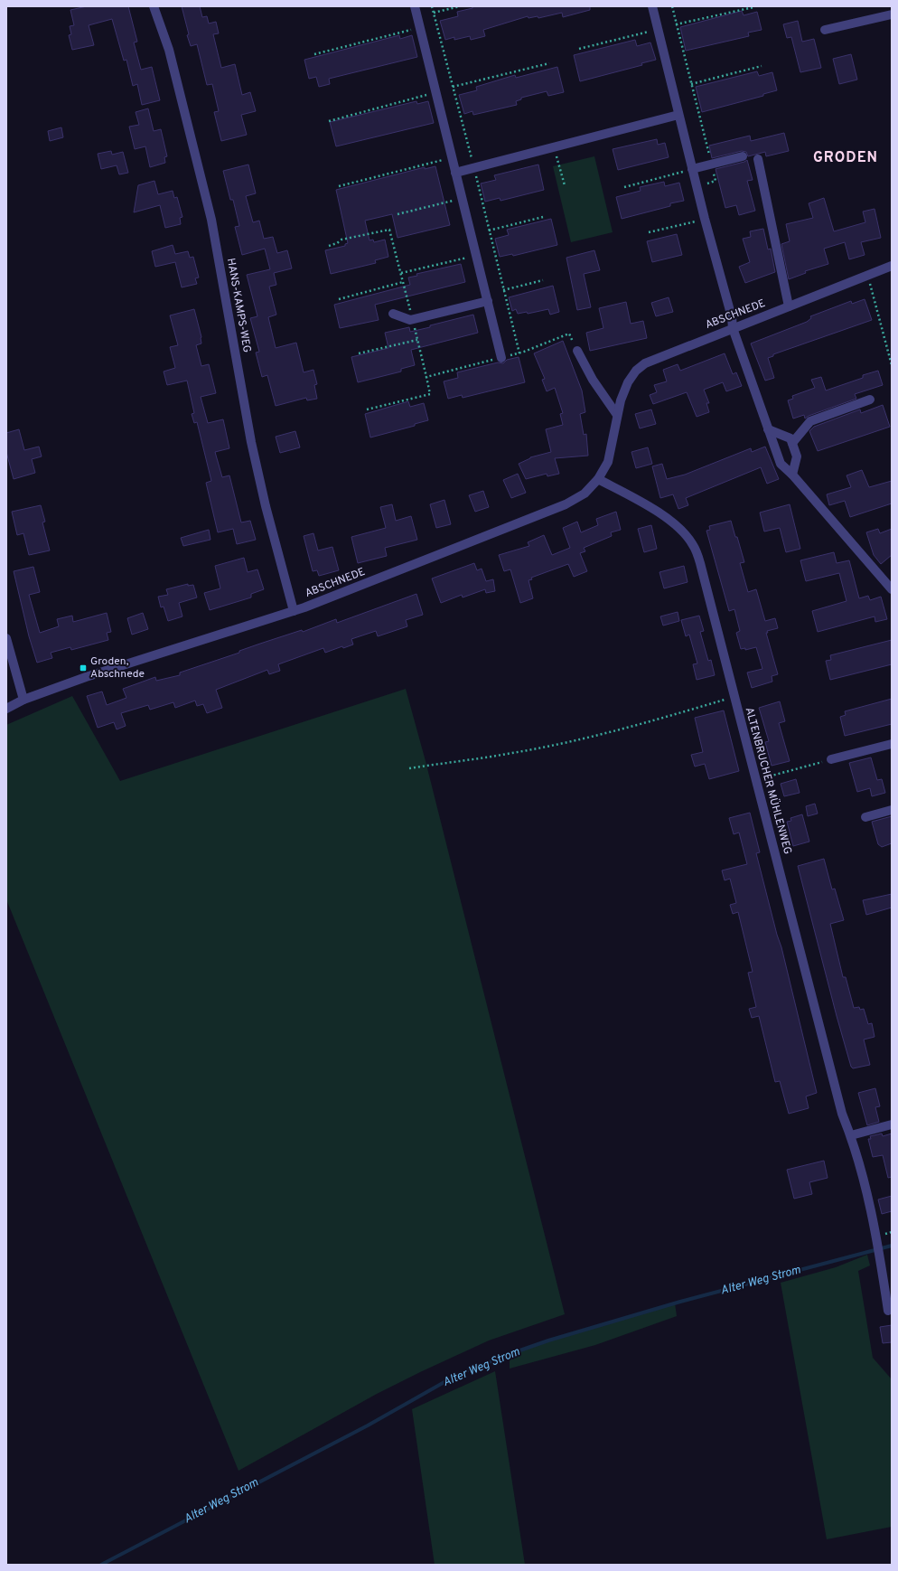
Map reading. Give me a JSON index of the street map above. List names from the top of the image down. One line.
{"streets":{"street":["HANS-KAMPS-WEG","ABSCHNEDE","ALTENBRUCHER MÜHLENWEG"]},"crossings":[["HANS-KAMPS-WEG","ABSCHNEDE"],["ABSCHNEDE","ALTENBRUCHER MÜHLENWEG"]],"districts":["GRODEN"],"water":["Alter Weg Strom"],"places":{"transit":["Groden, Abschnede"]}}
